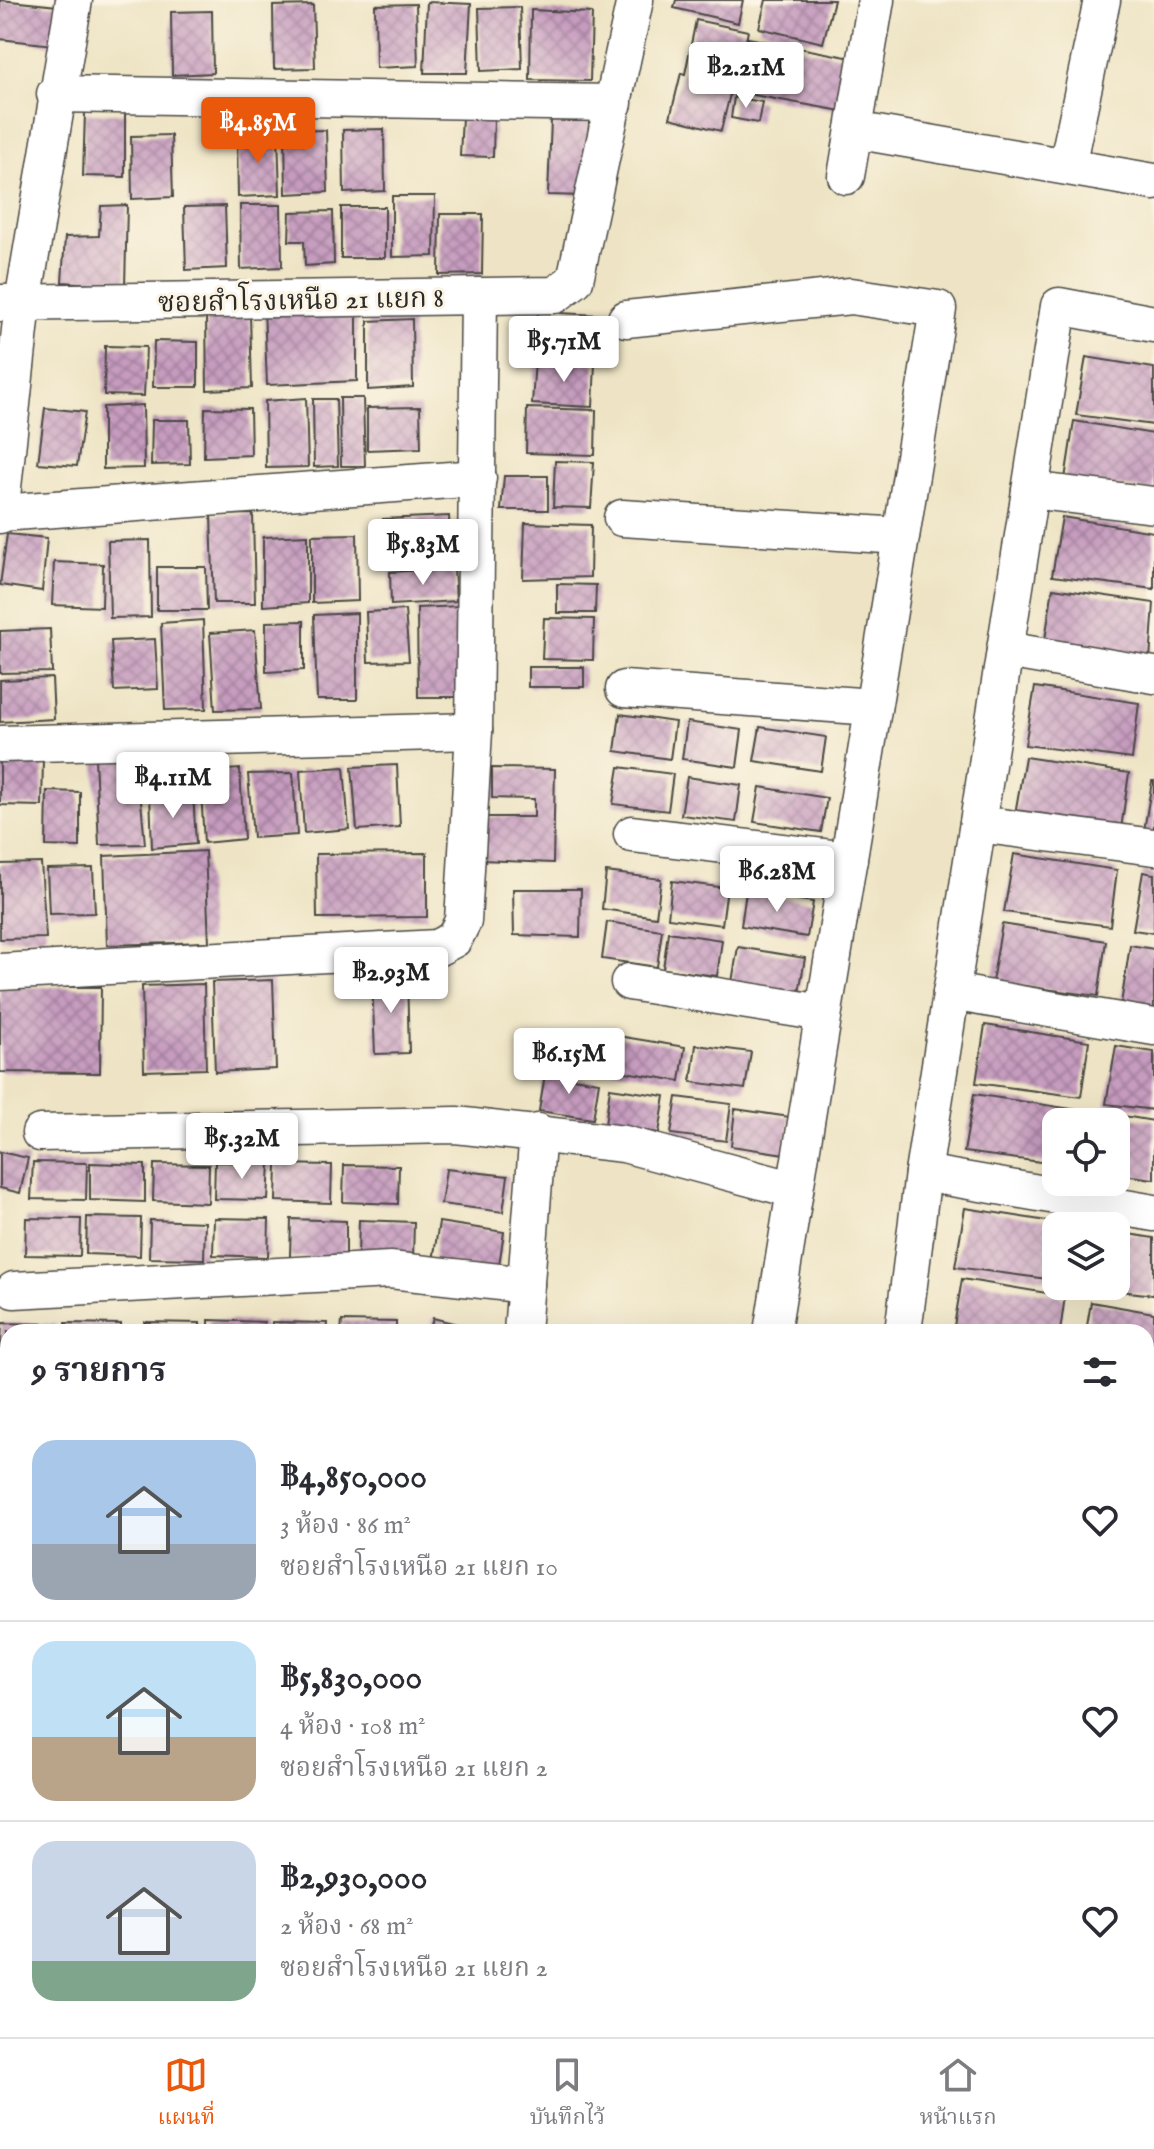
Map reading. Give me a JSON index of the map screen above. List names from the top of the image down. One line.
{"streets":{"street":["ซอยสำโรงเหนือ 21 แยก 8"]},"page":{"price":["฿2.21M","฿4.85M","฿5.71M","฿5.83M","฿4.11M","฿6.28M","฿2.93M","฿6.15M","฿5.32M"],"heading":"9 รายการ","list":[{"name":"฿4,850,000","note":"3 ห้อง · 86 m² · ซอยสำโรงเหนือ 21 แยก 10"},{"name":"฿5,830,000","note":"4 ห้อง · 108 m² · ซอยสำโรงเหนือ 21 แยก 2"},{"name":"฿2,930,000","note":"2 ห้อง · 68 m² · ซอยสำโรงเหนือ 21 แยก 2"}],"tabs":["แผนที่","บันทึกไว้","หน้าแรก"]}}
